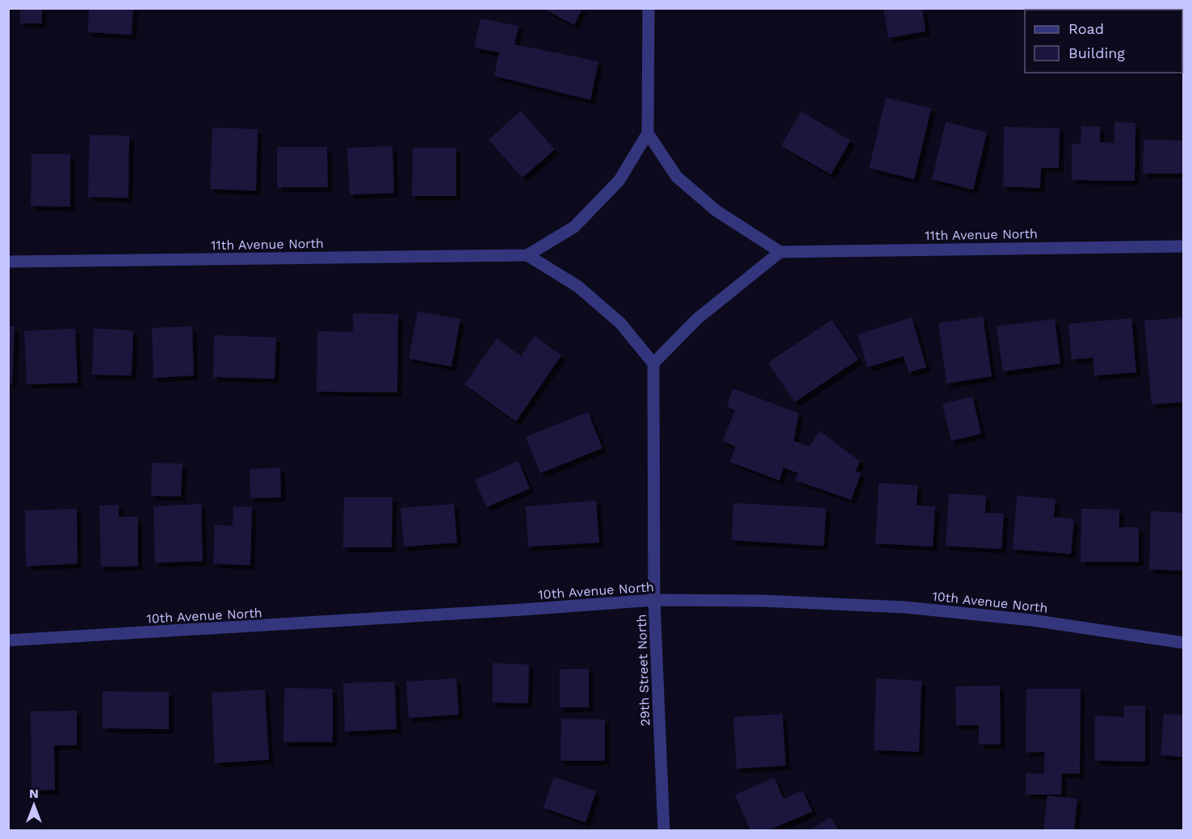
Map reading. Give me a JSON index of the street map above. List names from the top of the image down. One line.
{"streets":{"street":["11th Avenue North","10th Avenue North","29th Street North"]},"crossings":[["10th Avenue North","29th Street North"]],"legend":["Road","Building"],"north":"top"}
